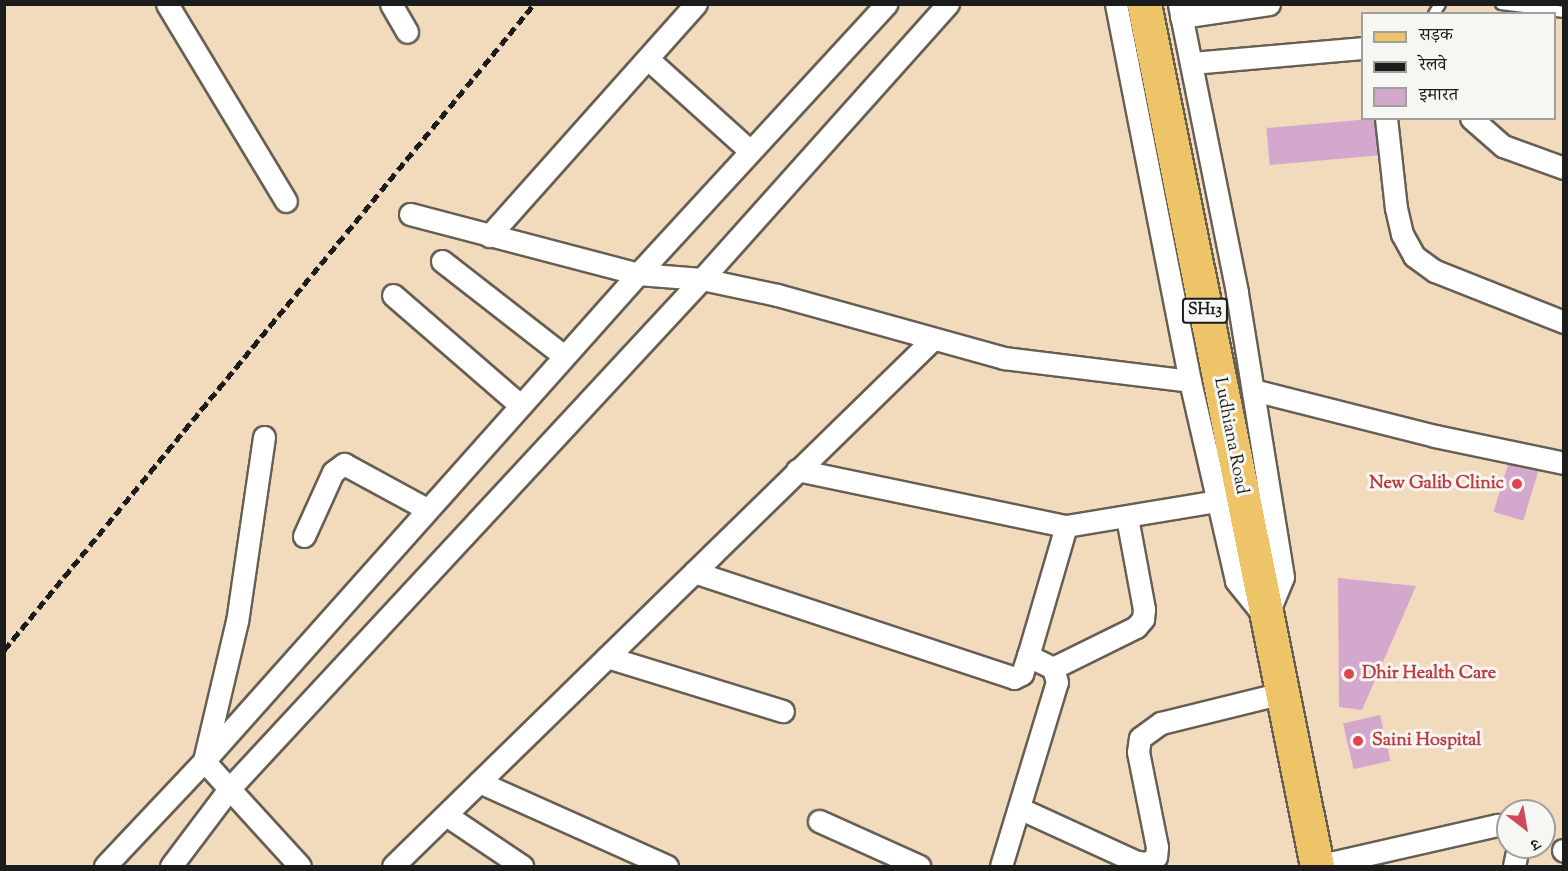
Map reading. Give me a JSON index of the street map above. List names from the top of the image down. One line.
{"streets":{"main road":["SH13","Ludhiana Road"]},"places":["New Galib Clinic","Dhir Health Care","Saini Hospital"],"legend":["सड़क","रेलवे","इमारत"],"north":"bottom right"}
